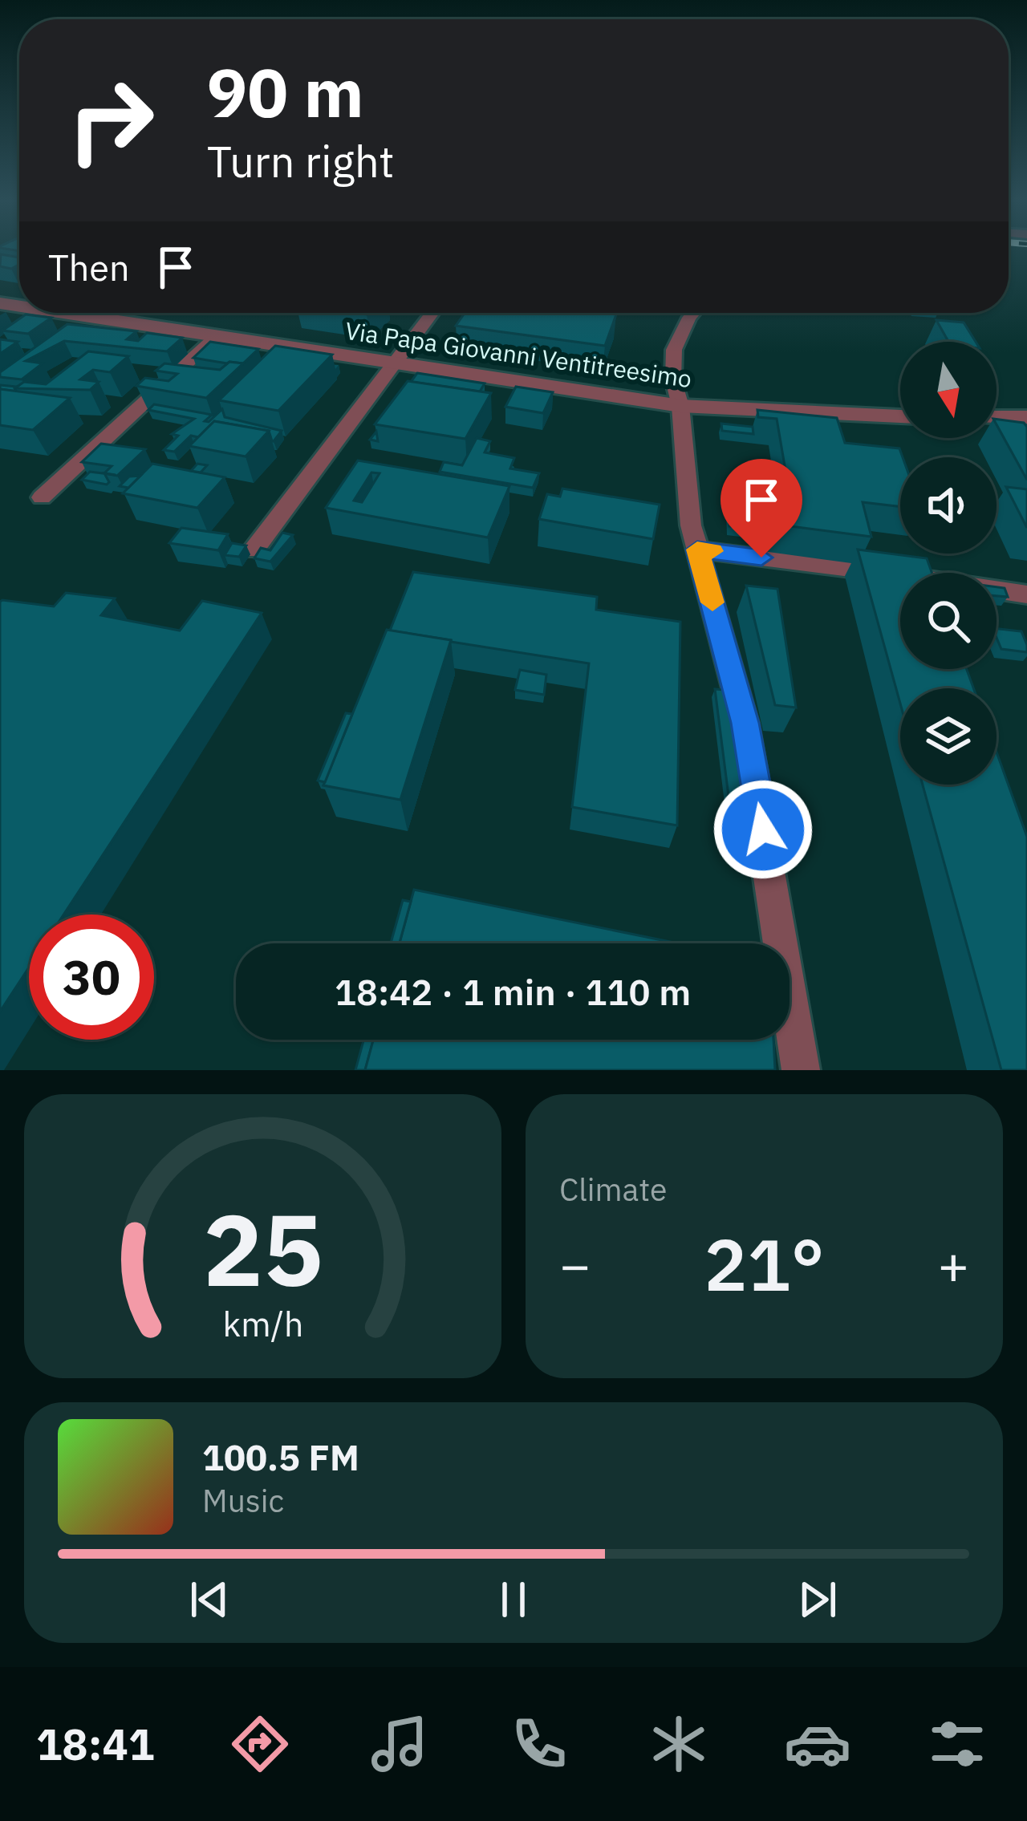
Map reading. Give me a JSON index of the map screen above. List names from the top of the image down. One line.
{"streets":{"street":["Via Papa Giovanni Ventitreesimo"]},"north":"bottom","page":{"turn":["90 m","Turn right"],"then":"Then","limit":"30","trip":"18:42 · 1 min · 110 m","tile":"Climate","heat":["−","21°","+"],"song":["100.5 FM","Music"],"tabs":"18:41","gauge":["25","km/h"]}}
